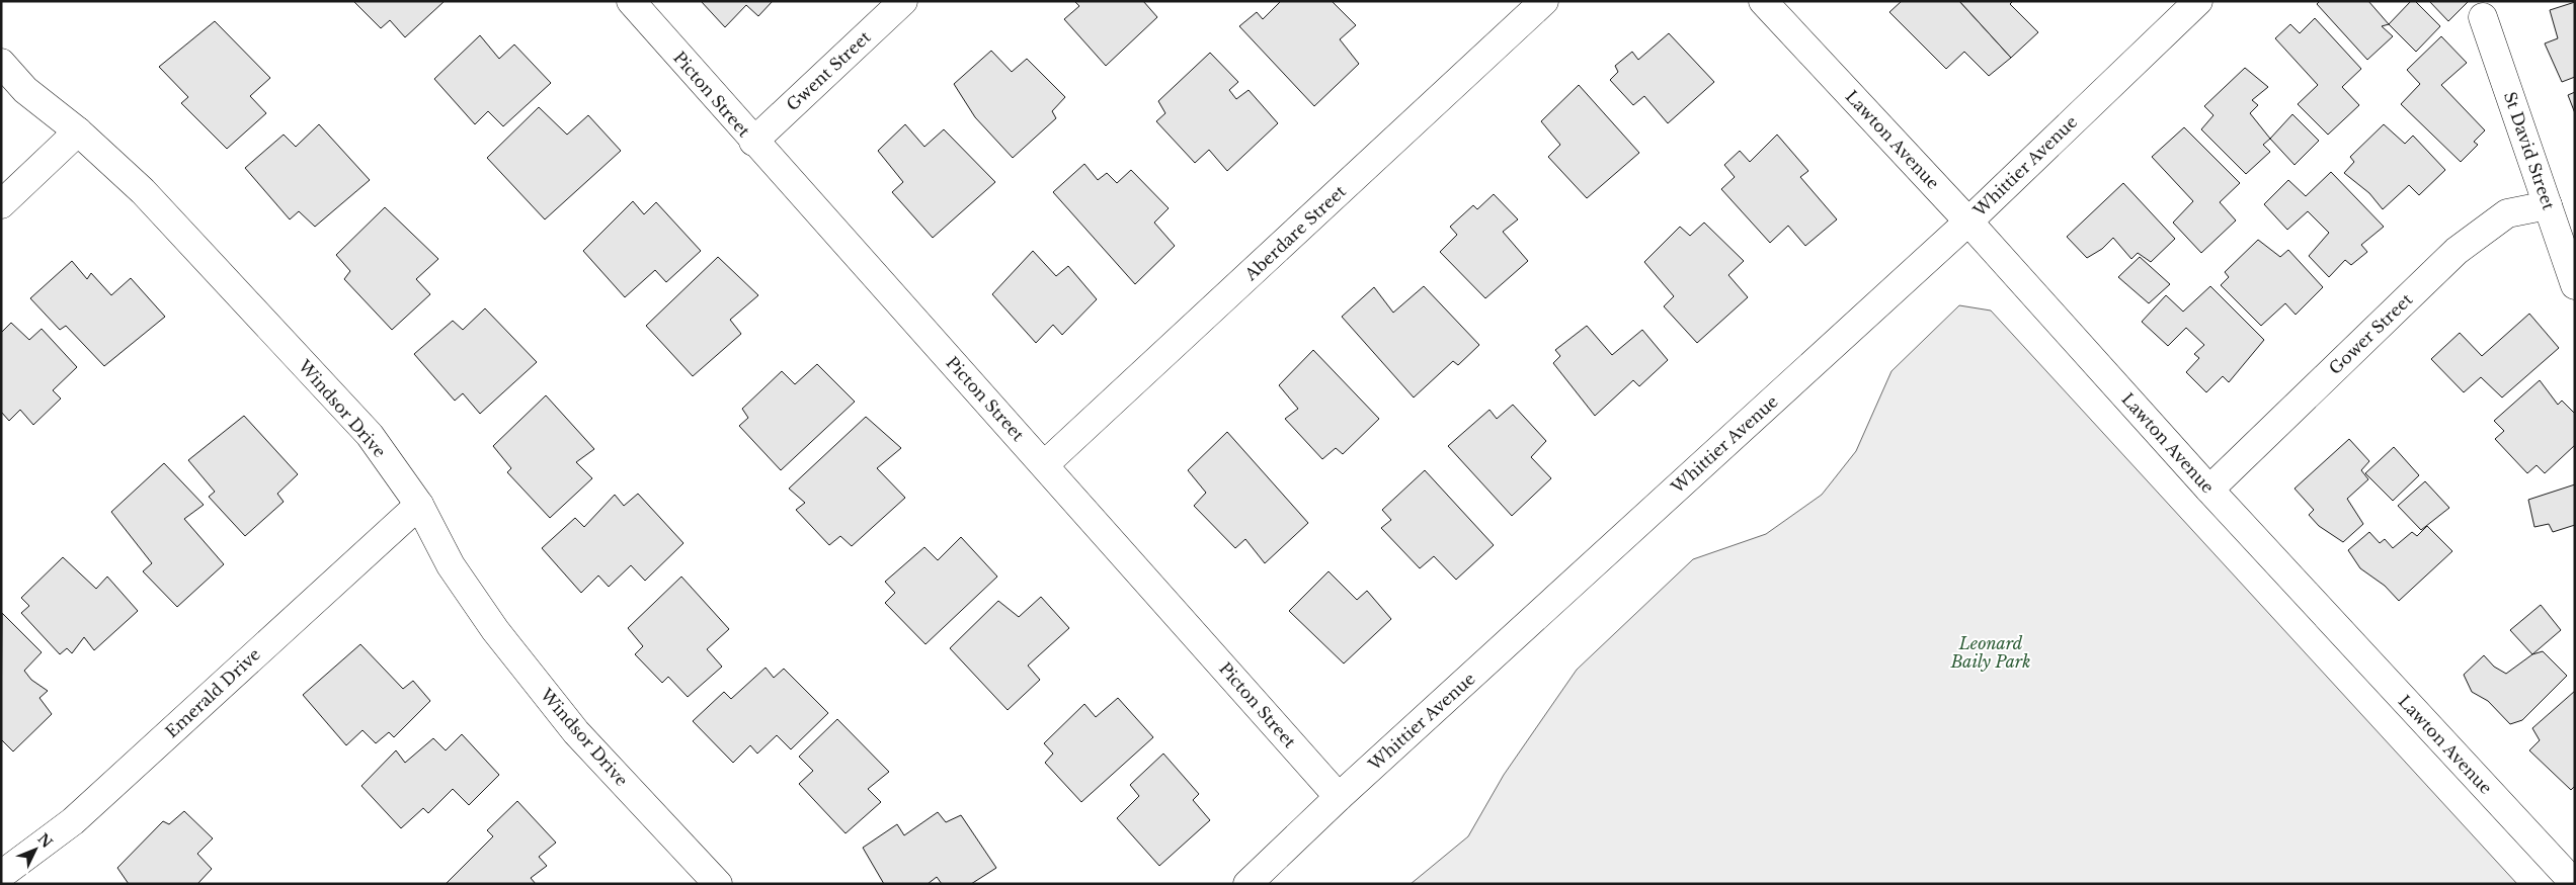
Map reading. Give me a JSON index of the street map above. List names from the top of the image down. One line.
{"streets":{"street":["Gwent Street","Picton Street","Lawton Avenue","St David Street","Whittier Avenue","Aberdare Street","Gower Street","Windsor Drive","Emerald Drive"]},"crossings":[["Gwent Street","Picton Street"],["Picton Street","Whittier Avenue"],["Picton Street","Aberdare Street"],["Lawton Avenue","Whittier Avenue"],["Lawton Avenue","Gower Street"],["St David Street","Gower Street"],["Windsor Drive","Emerald Drive"]],"parks":["Leonard Baily Park"],"north":"top right"}
